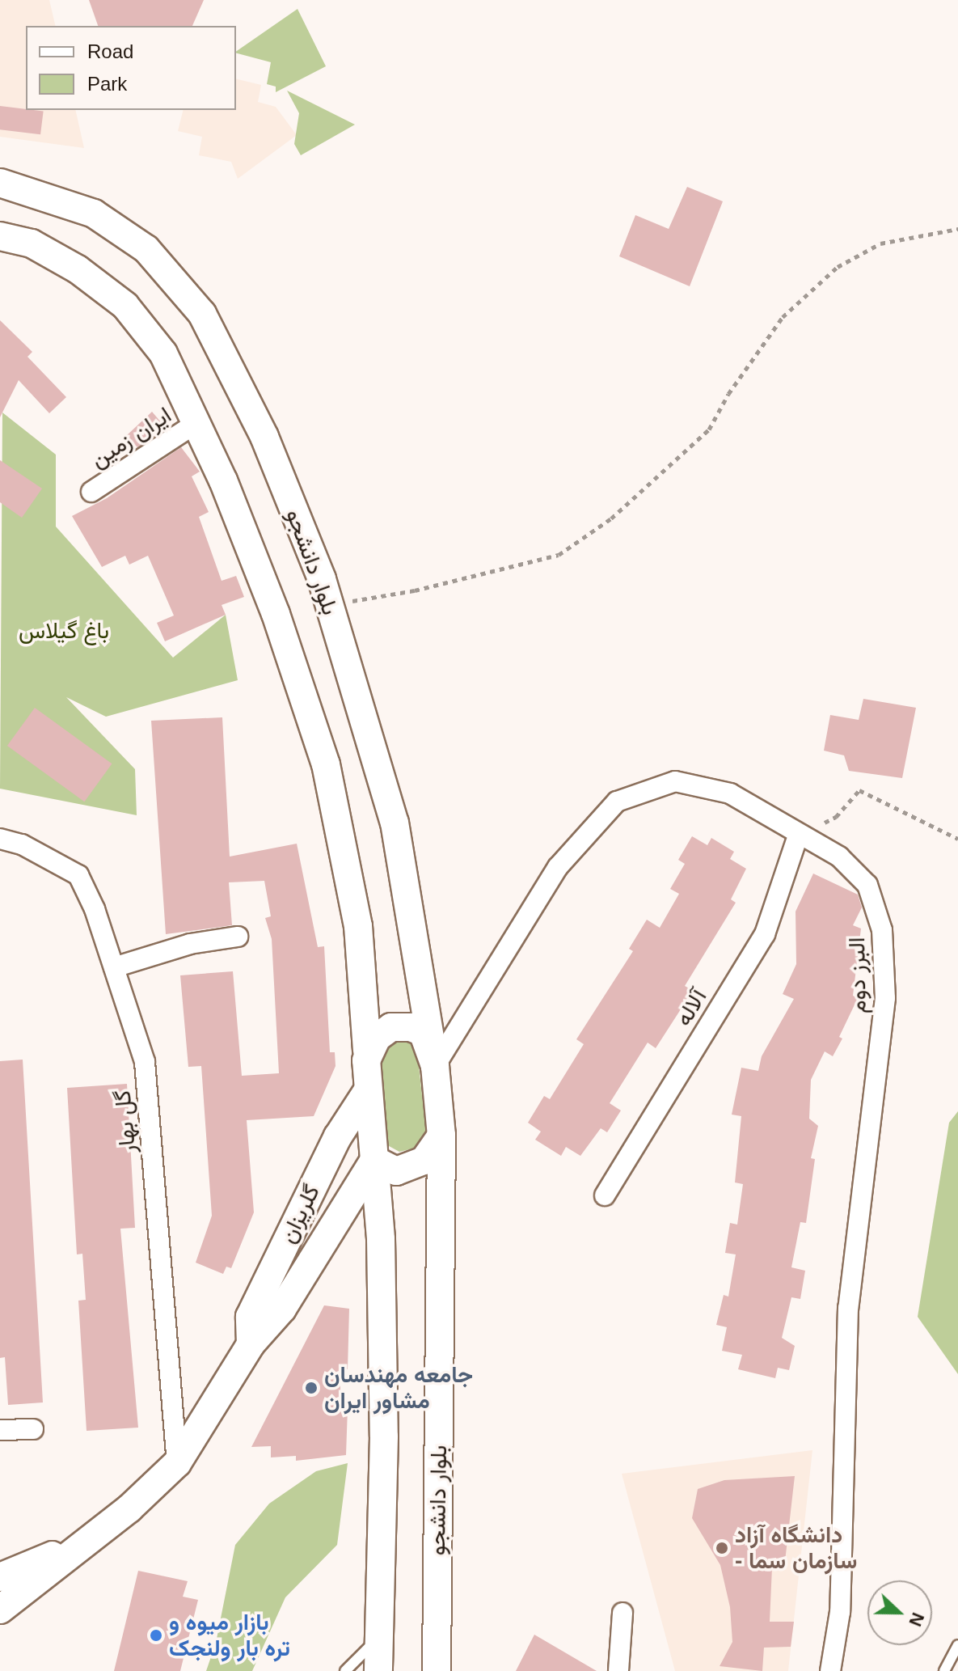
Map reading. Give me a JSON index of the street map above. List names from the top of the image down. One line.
{"streets":{"main road":["بلوار دانشجو","گلریزان"],"street":["ایران زمین","البرز دوم","آلاله","گل بهار"]},"crossings":[["بلوار دانشجو","البرز دوم"],["البرز دوم","آلاله"],["گل بهار","گلریزان"]],"parks":["باغ گیلاس"],"places":["جامعه مهندسان مشاور ایران","دانشگاه آزاد - سازمان سما","بازار میوه و تره بار ولنجک"],"legend":["Road","Park"],"north":"right"}
